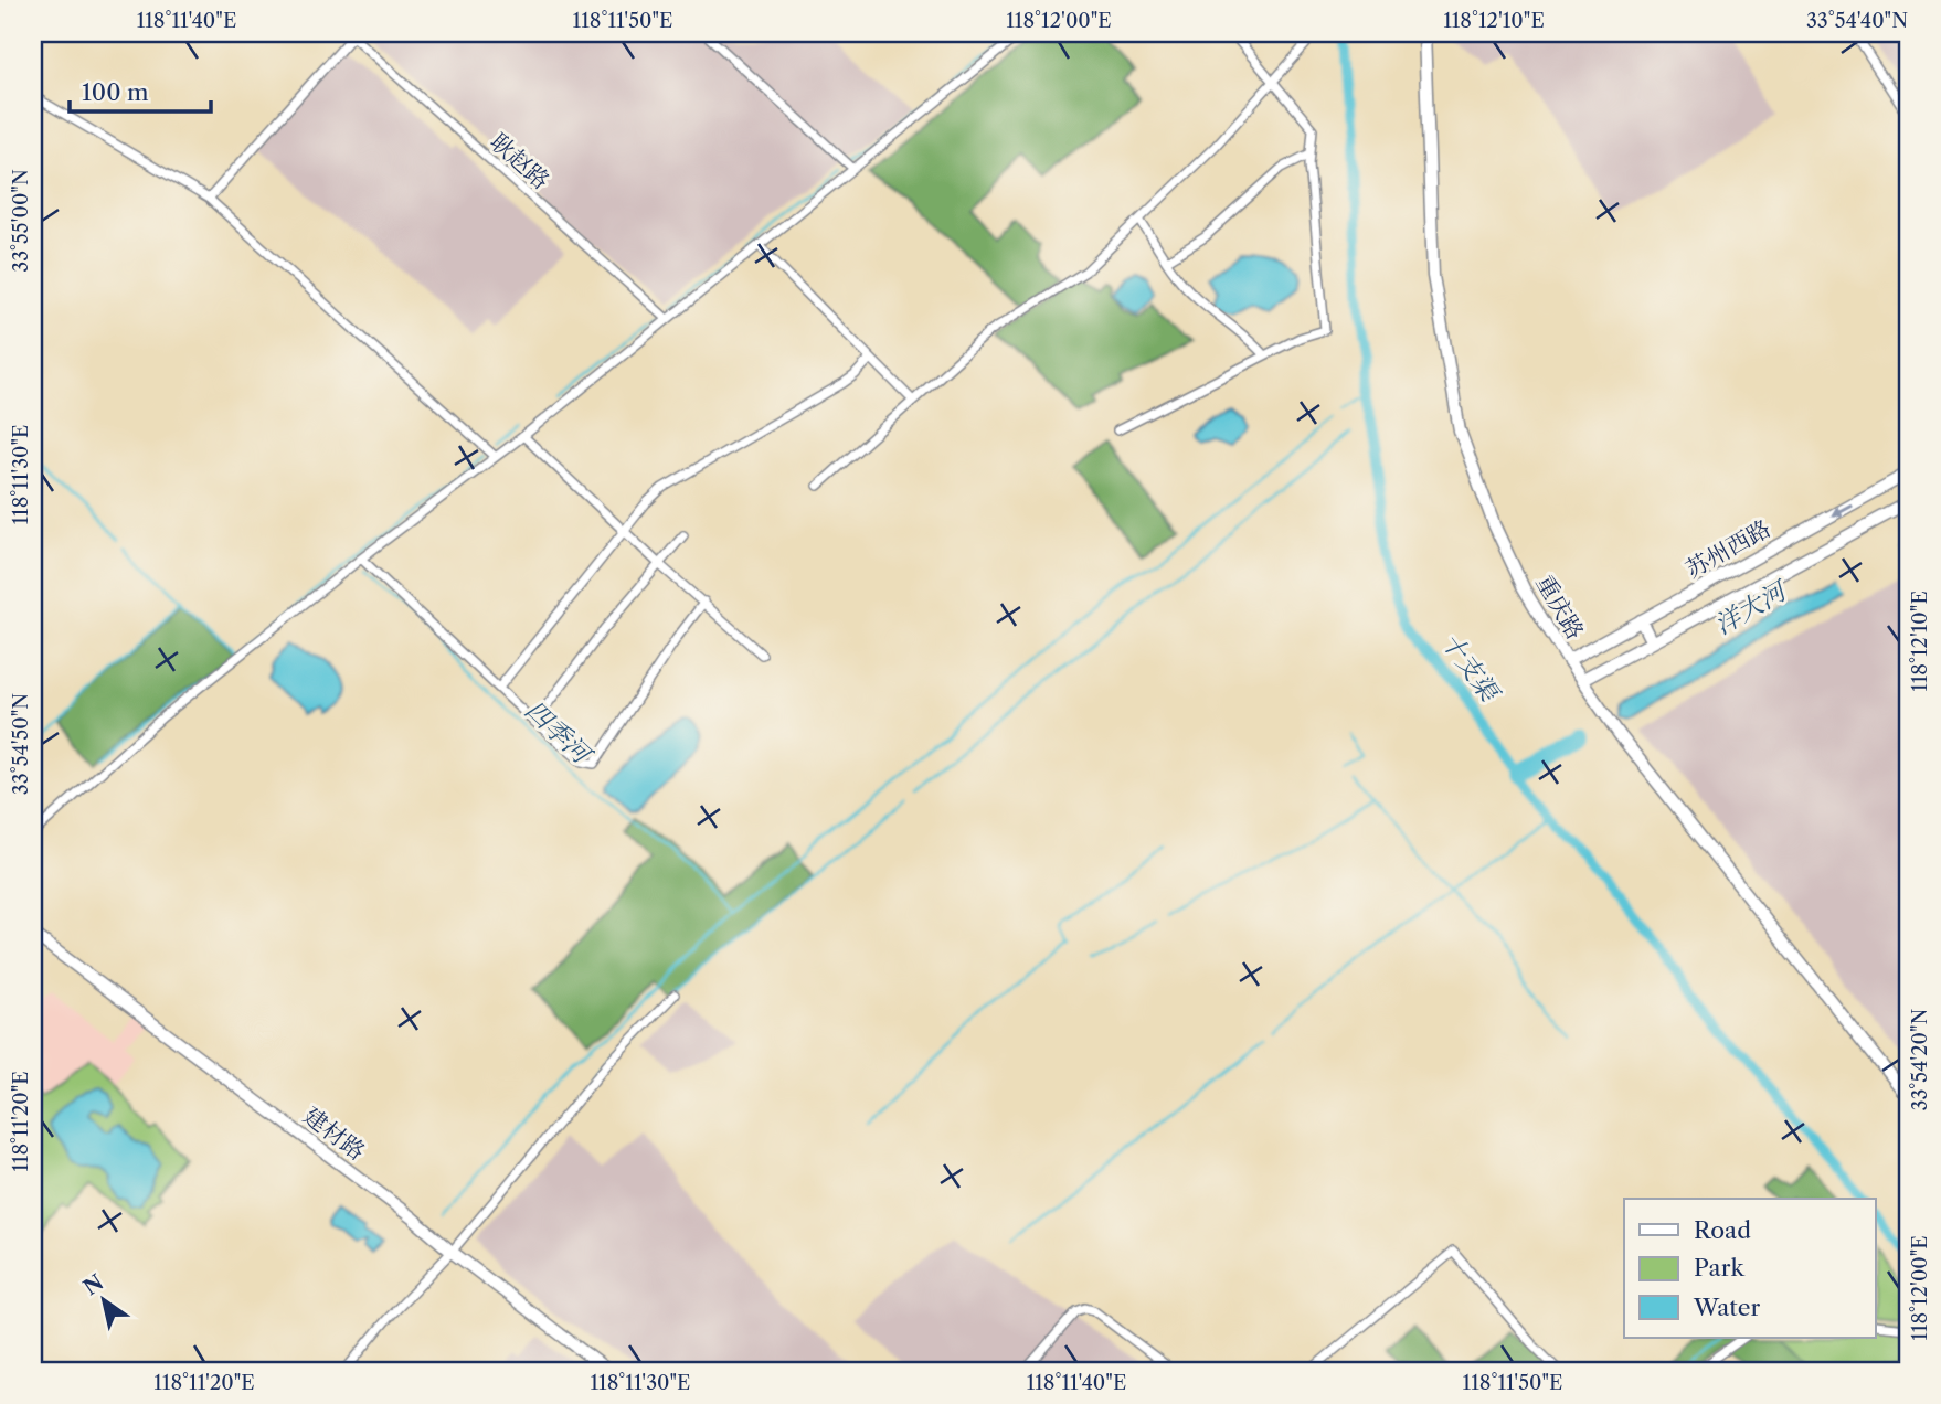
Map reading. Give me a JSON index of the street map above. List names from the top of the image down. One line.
{"streets":{"street":["耿赵路","苏州西路","重庆路","建材路"]},"crossings":[["苏州西路","重庆路"]],"water":["洋大河","十支渠","四季河"],"legend":["Road","Park","Water"],"scale_bar":"100 m","north":"top left","coordinates":["118°11'40\"E","118°11'50\"E","118°12'00\"E","118°12'10\"E","33°54'40\"N","33°55'00\"N","118°11'30\"E","33°54'50\"N","33°54'20\"N","118°11'20\"E"]}
